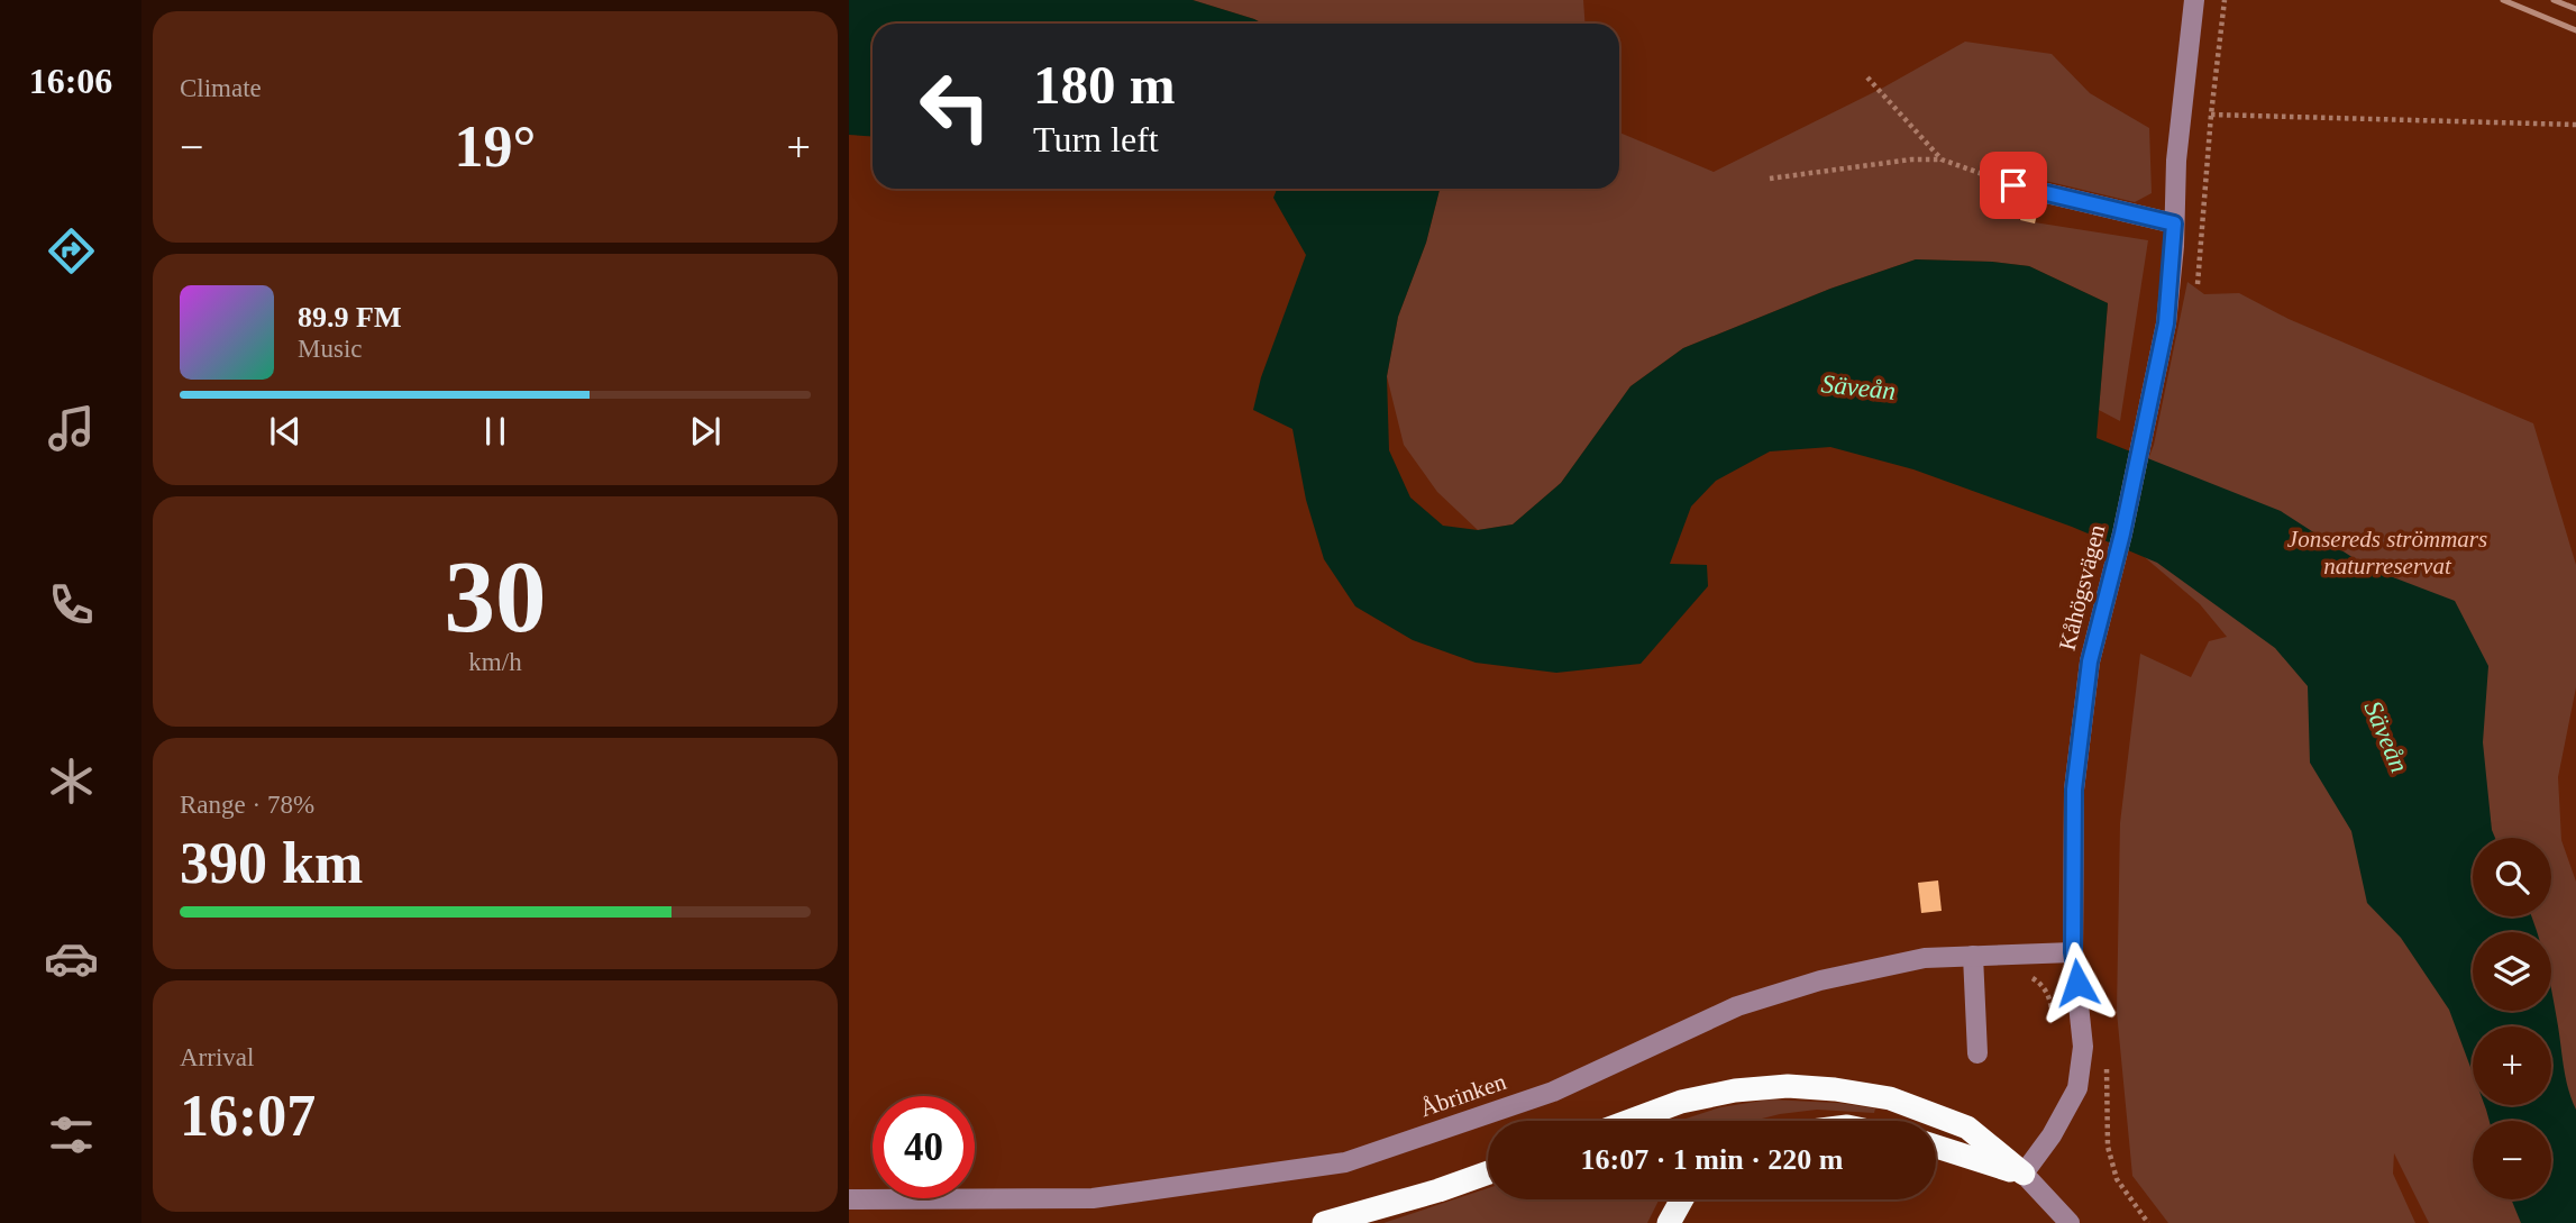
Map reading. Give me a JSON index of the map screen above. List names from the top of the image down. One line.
{"streets":{"street":["Kåhögsvägen","Åbrinken"]},"crossings":[["Kåhögsvägen","Åbrinken"]],"water":["Säveån"],"parks":["Jonsereds strömmars naturreservat"],"page":{"tabs":"16:06","tile":["Climate",["30","km/h"],["Range · 78%","390 km"],["Arrival","16:07"]],"turn":["180 m","Turn left"],"heat":["−","19°","+"],"song":["89.9 FM","Music"],"map_buttons":["+","−"],"limit":"40","trip":"16:07 · 1 min · 220 m"}}
